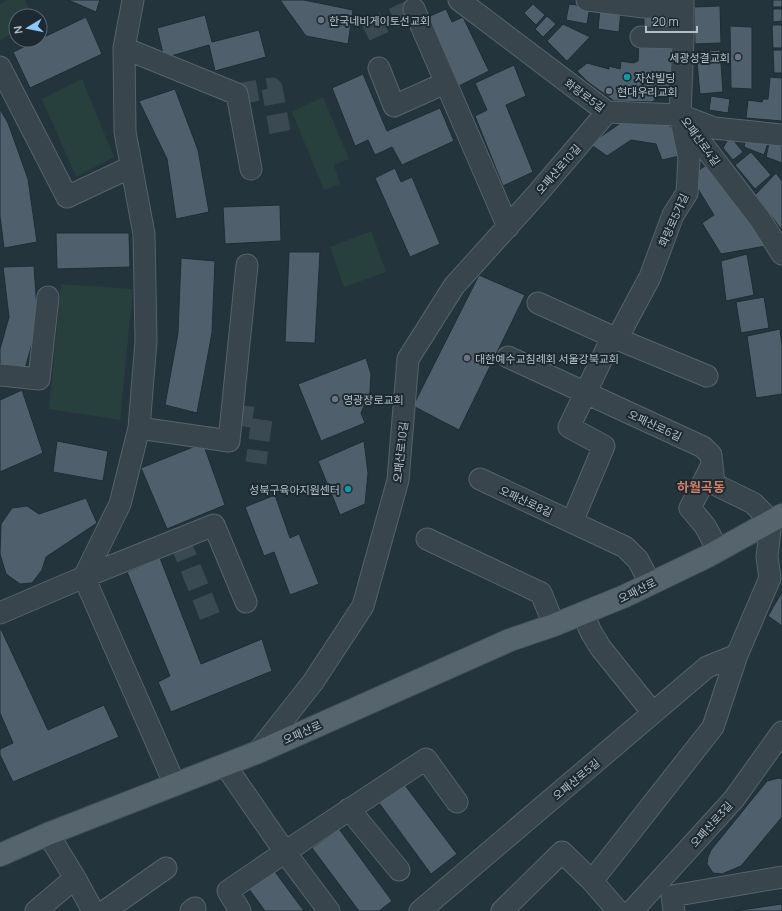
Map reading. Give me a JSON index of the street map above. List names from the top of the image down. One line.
{"streets":{"main road":["오패산로"],"street":["화랑로5길","오패산로4길","오패산로10길","화랑로5가길","오패산로6길","오패산로8길","오패산로5길","오패산로3길"]},"crossings":[["화랑로5길","오패산로4길"],["화랑로5길","오패산로10길"],["화랑로5길","화랑로5가길"],["오패산로4길","화랑로5가길"],["오패산로10길","오패산로"],["화랑로5가길","오패산로6길"],["화랑로5가길","오패산로8길"],["오패산로6길","오패산로"],["오패산로8길","오패산로"]],"districts":["하월곡동"],"places":["한국네비게이토선교회","세광성결교회","자산빌딩","현대우리교회","대한예수교침례회 서울강북교회","영광장로교회","성북구육아지원센터"],"scale_bar":"20 m","north":"left"}
